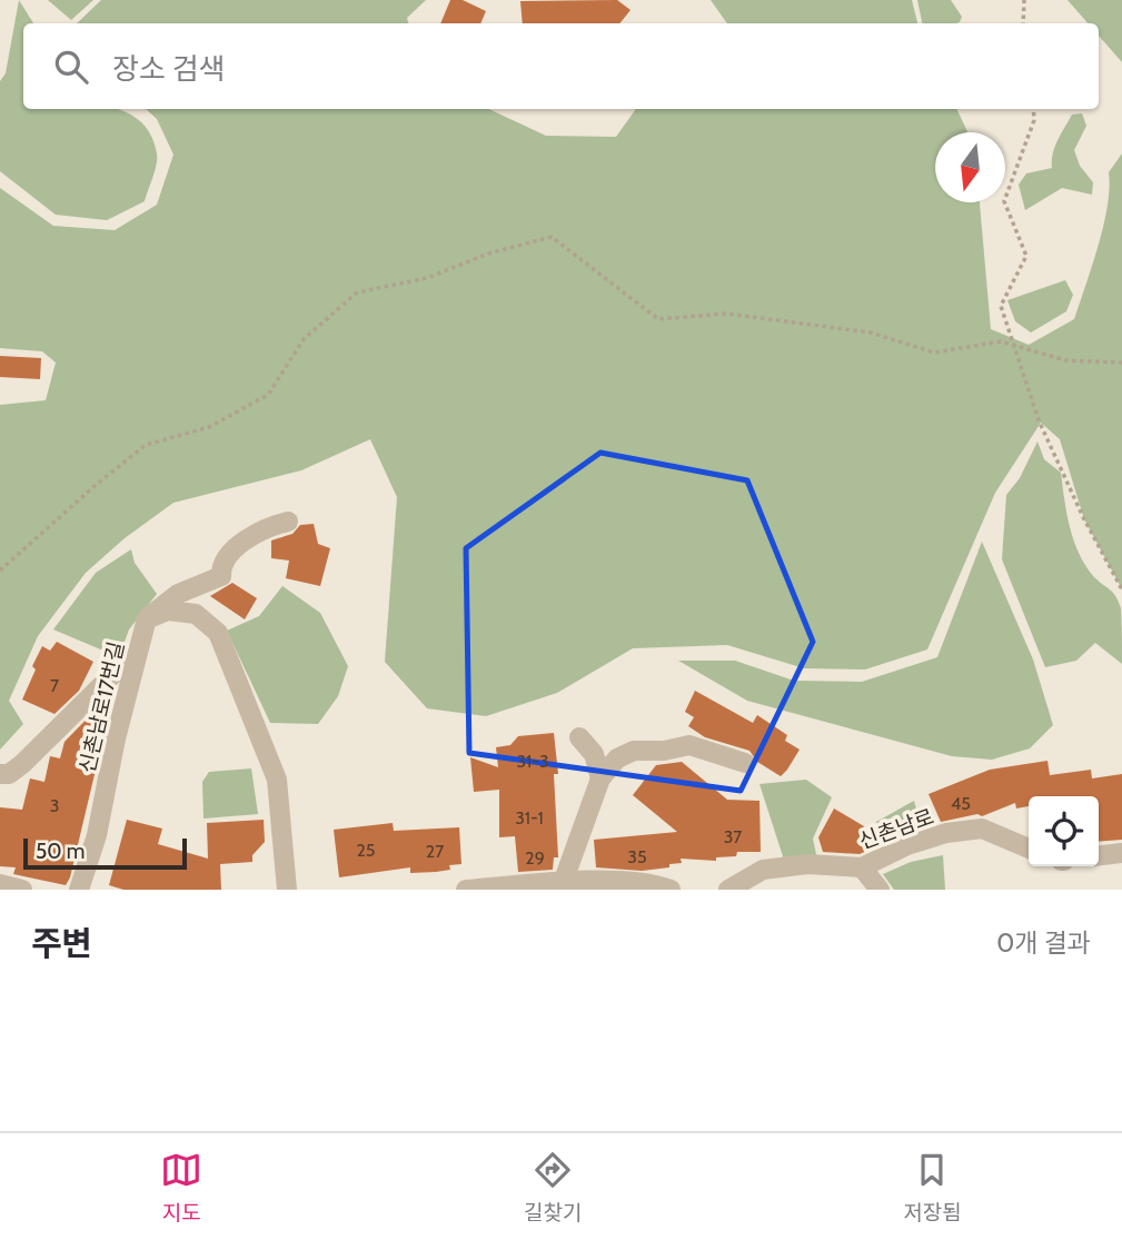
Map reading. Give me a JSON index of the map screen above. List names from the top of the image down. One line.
{"streets":{"street":["신촌남로17번길","신촌남로"]},"house_numbers":["7","31-3","45","3","31-1","37","25","27","35","29"],"scale_bar":"50 m","north":"bottom","page":{"search":"장소 검색","scale":"50 m","heading":["주변","0개 결과"],"nav":["지도","길찾기","저장됨"]}}
